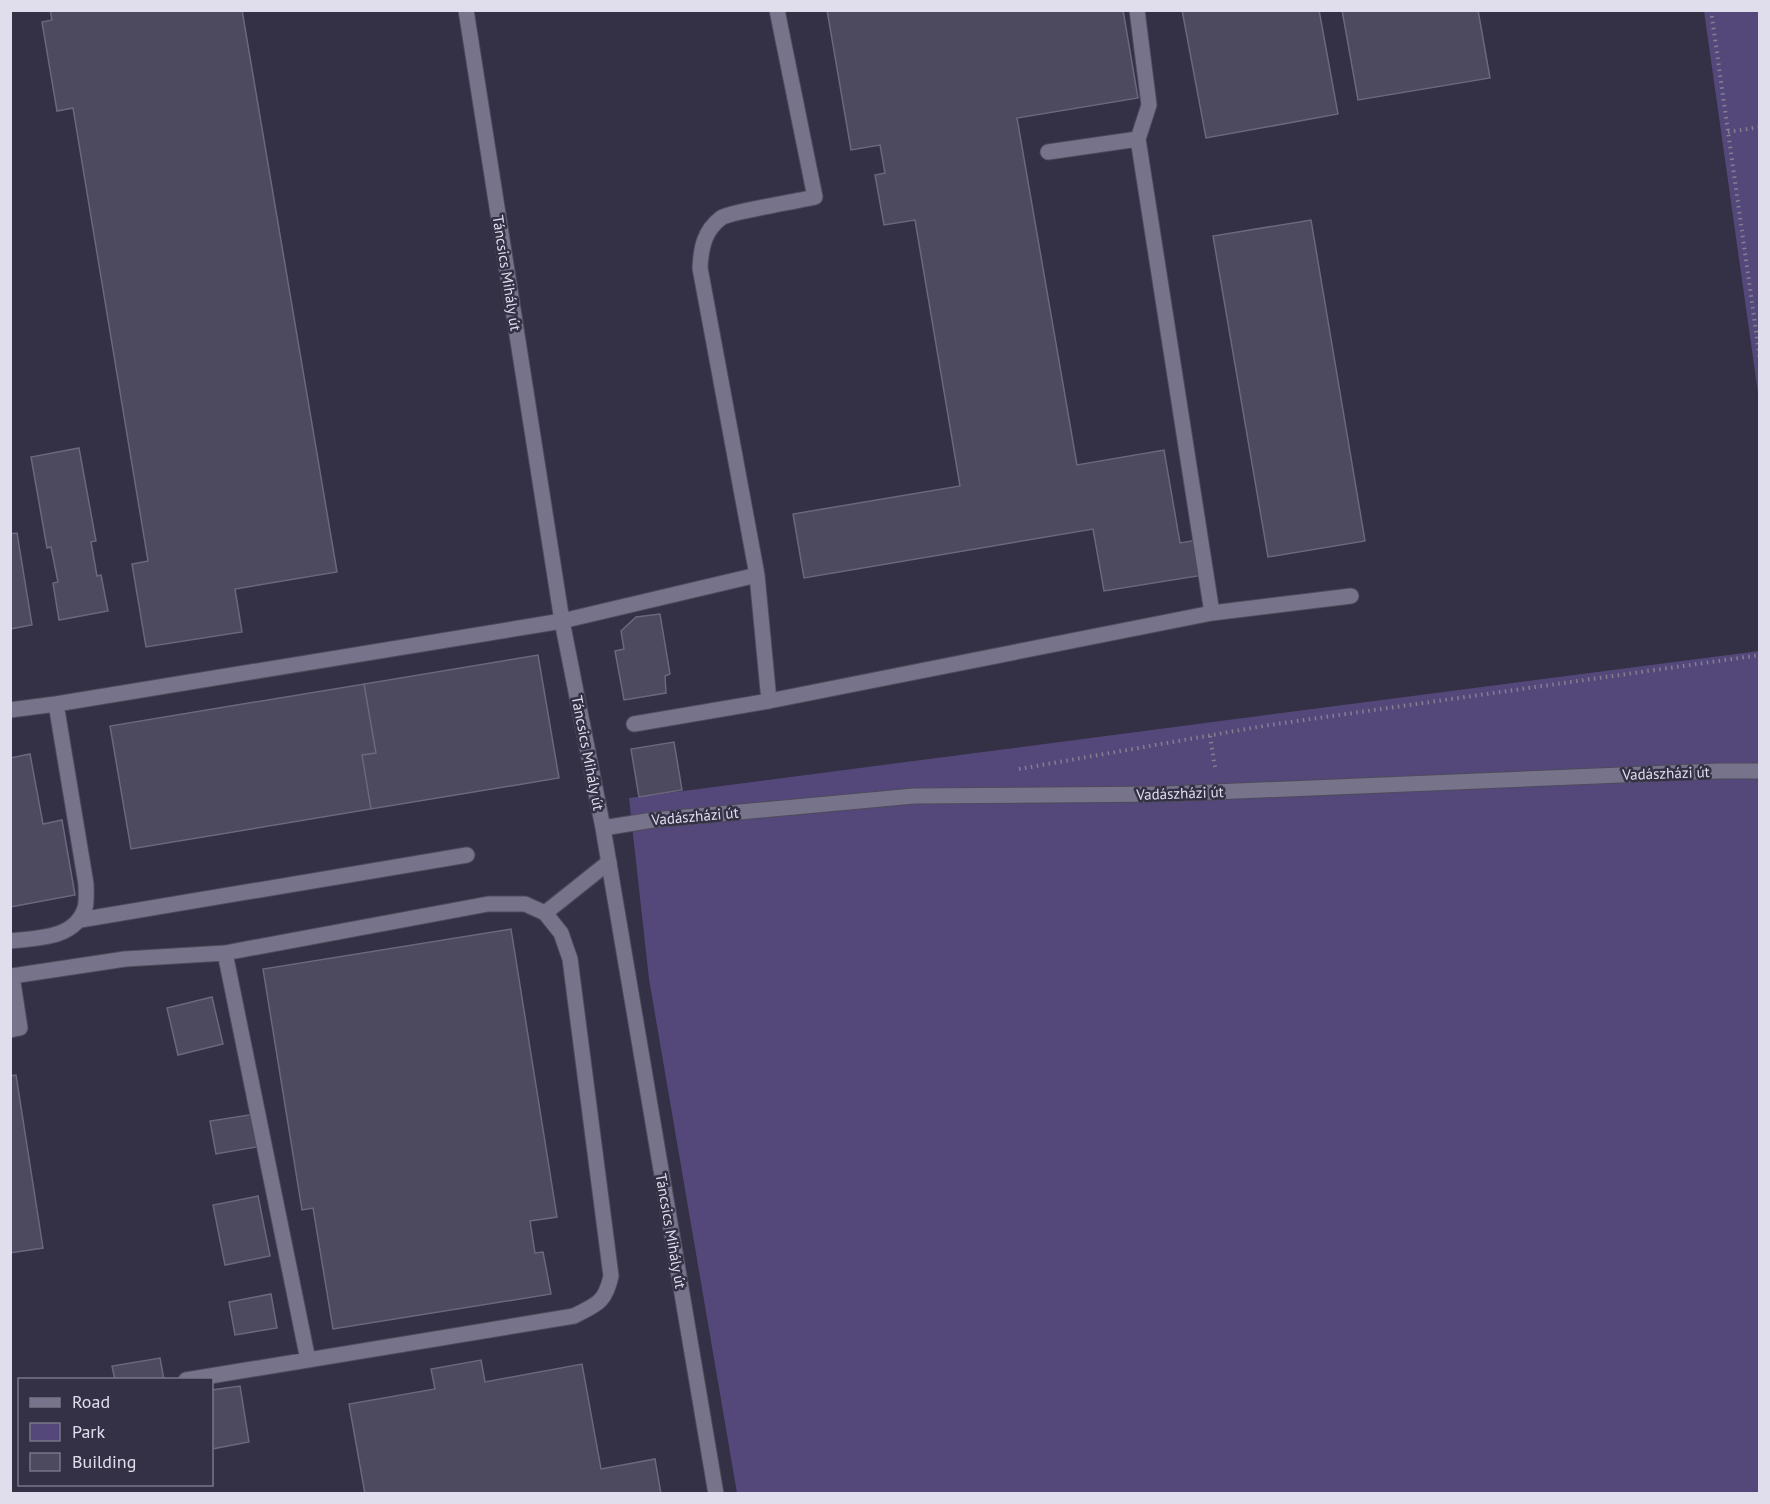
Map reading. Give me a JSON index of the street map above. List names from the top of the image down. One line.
{"streets":{"street":["Táncsics Mihály út","Vadászházi út"]},"crossings":[["Táncsics Mihály út","Vadászházi út"]],"legend":["Road","Park","Building"]}
